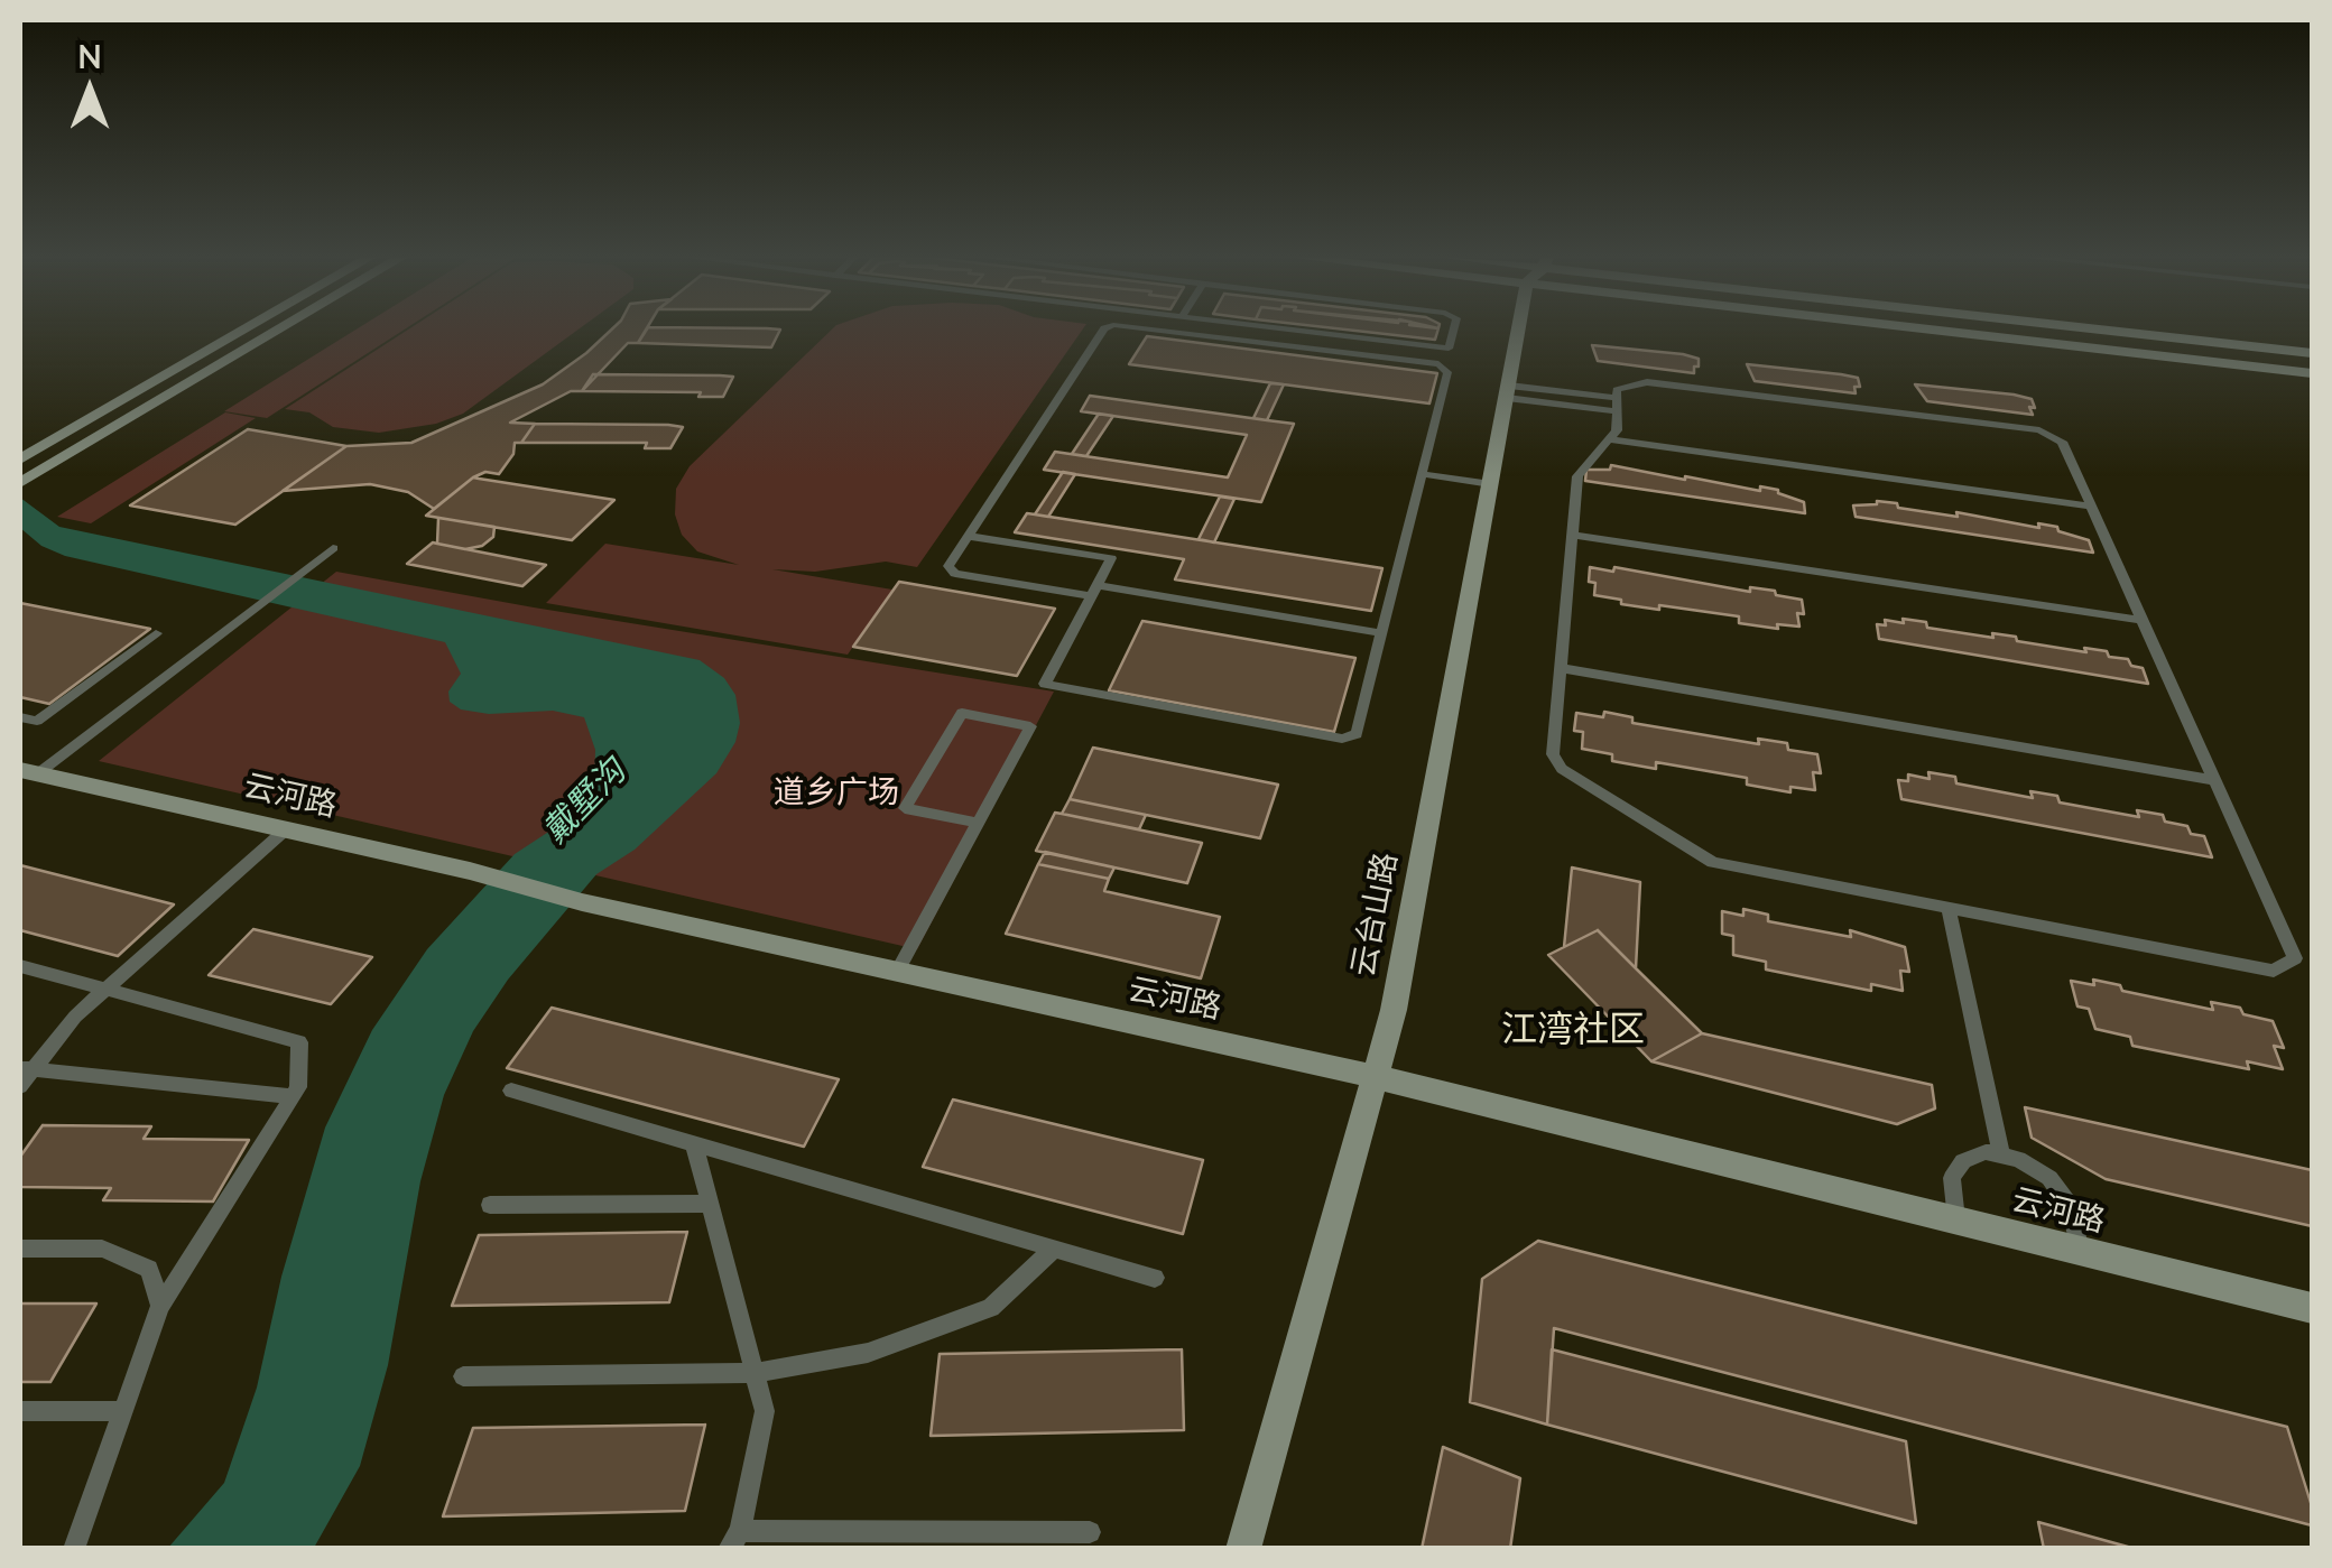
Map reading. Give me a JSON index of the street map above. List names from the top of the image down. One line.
{"streets":{"street":["云河路","云台山路"]},"crossings":[["云河路","云台山路"]],"districts":["江湾社区"],"water":["戴墅沟"],"parks":["道乡广场"],"north":"top"}
